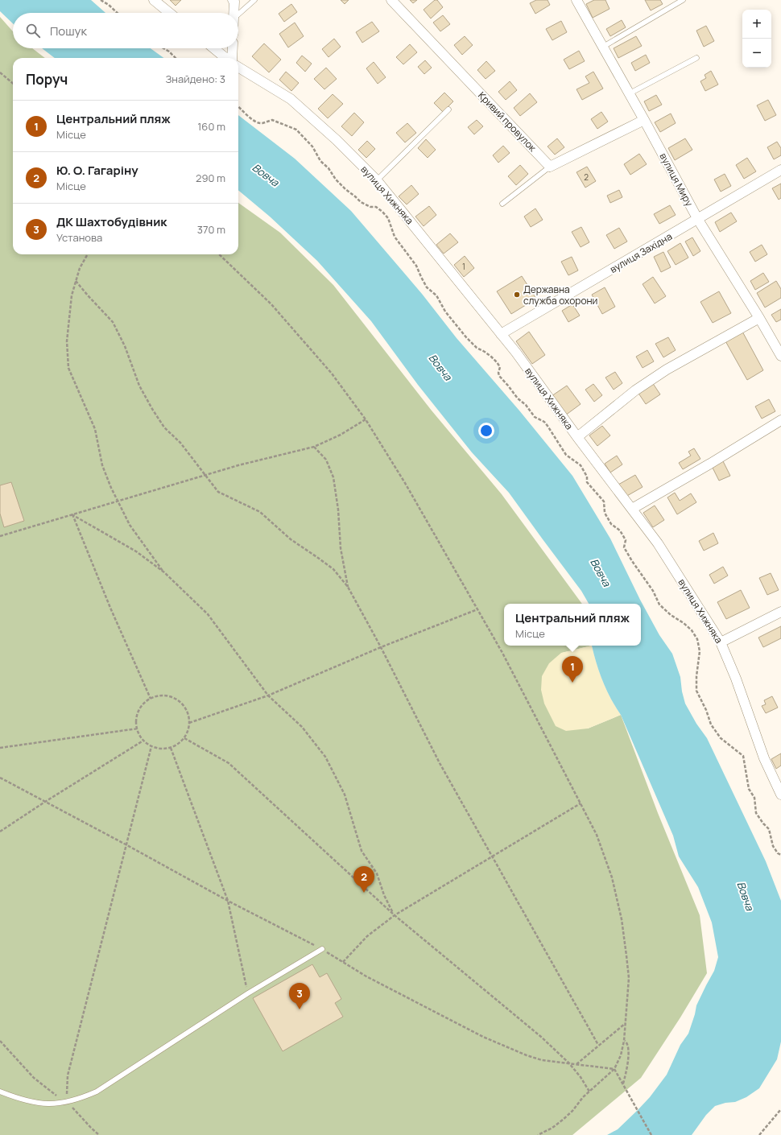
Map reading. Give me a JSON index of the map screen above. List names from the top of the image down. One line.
{"streets":{"street":["Кривий провулок","вулиця Миру","вулиця Хижняка","вулиця Західна"]},"crossings":[["вулиця Миру","вулиця Західна"],["вулиця Хижняка","вулиця Західна"]],"water":["Вовча"],"places":["Державна служба охорони"],"house_numbers":["2","1"],"page":{"map_buttons":["+","−"],"search":"Пошук","heading":["Поруч","Знайдено: 3"],"list":[{"mark":"1","name":"Центральний пляж","note":"Місце","value":"160 m"},{"mark":"2","name":"Ю. О. Гагаріну","note":"Місце","value":"290 m"},{"mark":"3","name":"ДК Шахтобудівник","note":"Установа","value":"370 m"}],"popup":["Центральний пляж","Місце"],"pins":["1","2","3"]}}
